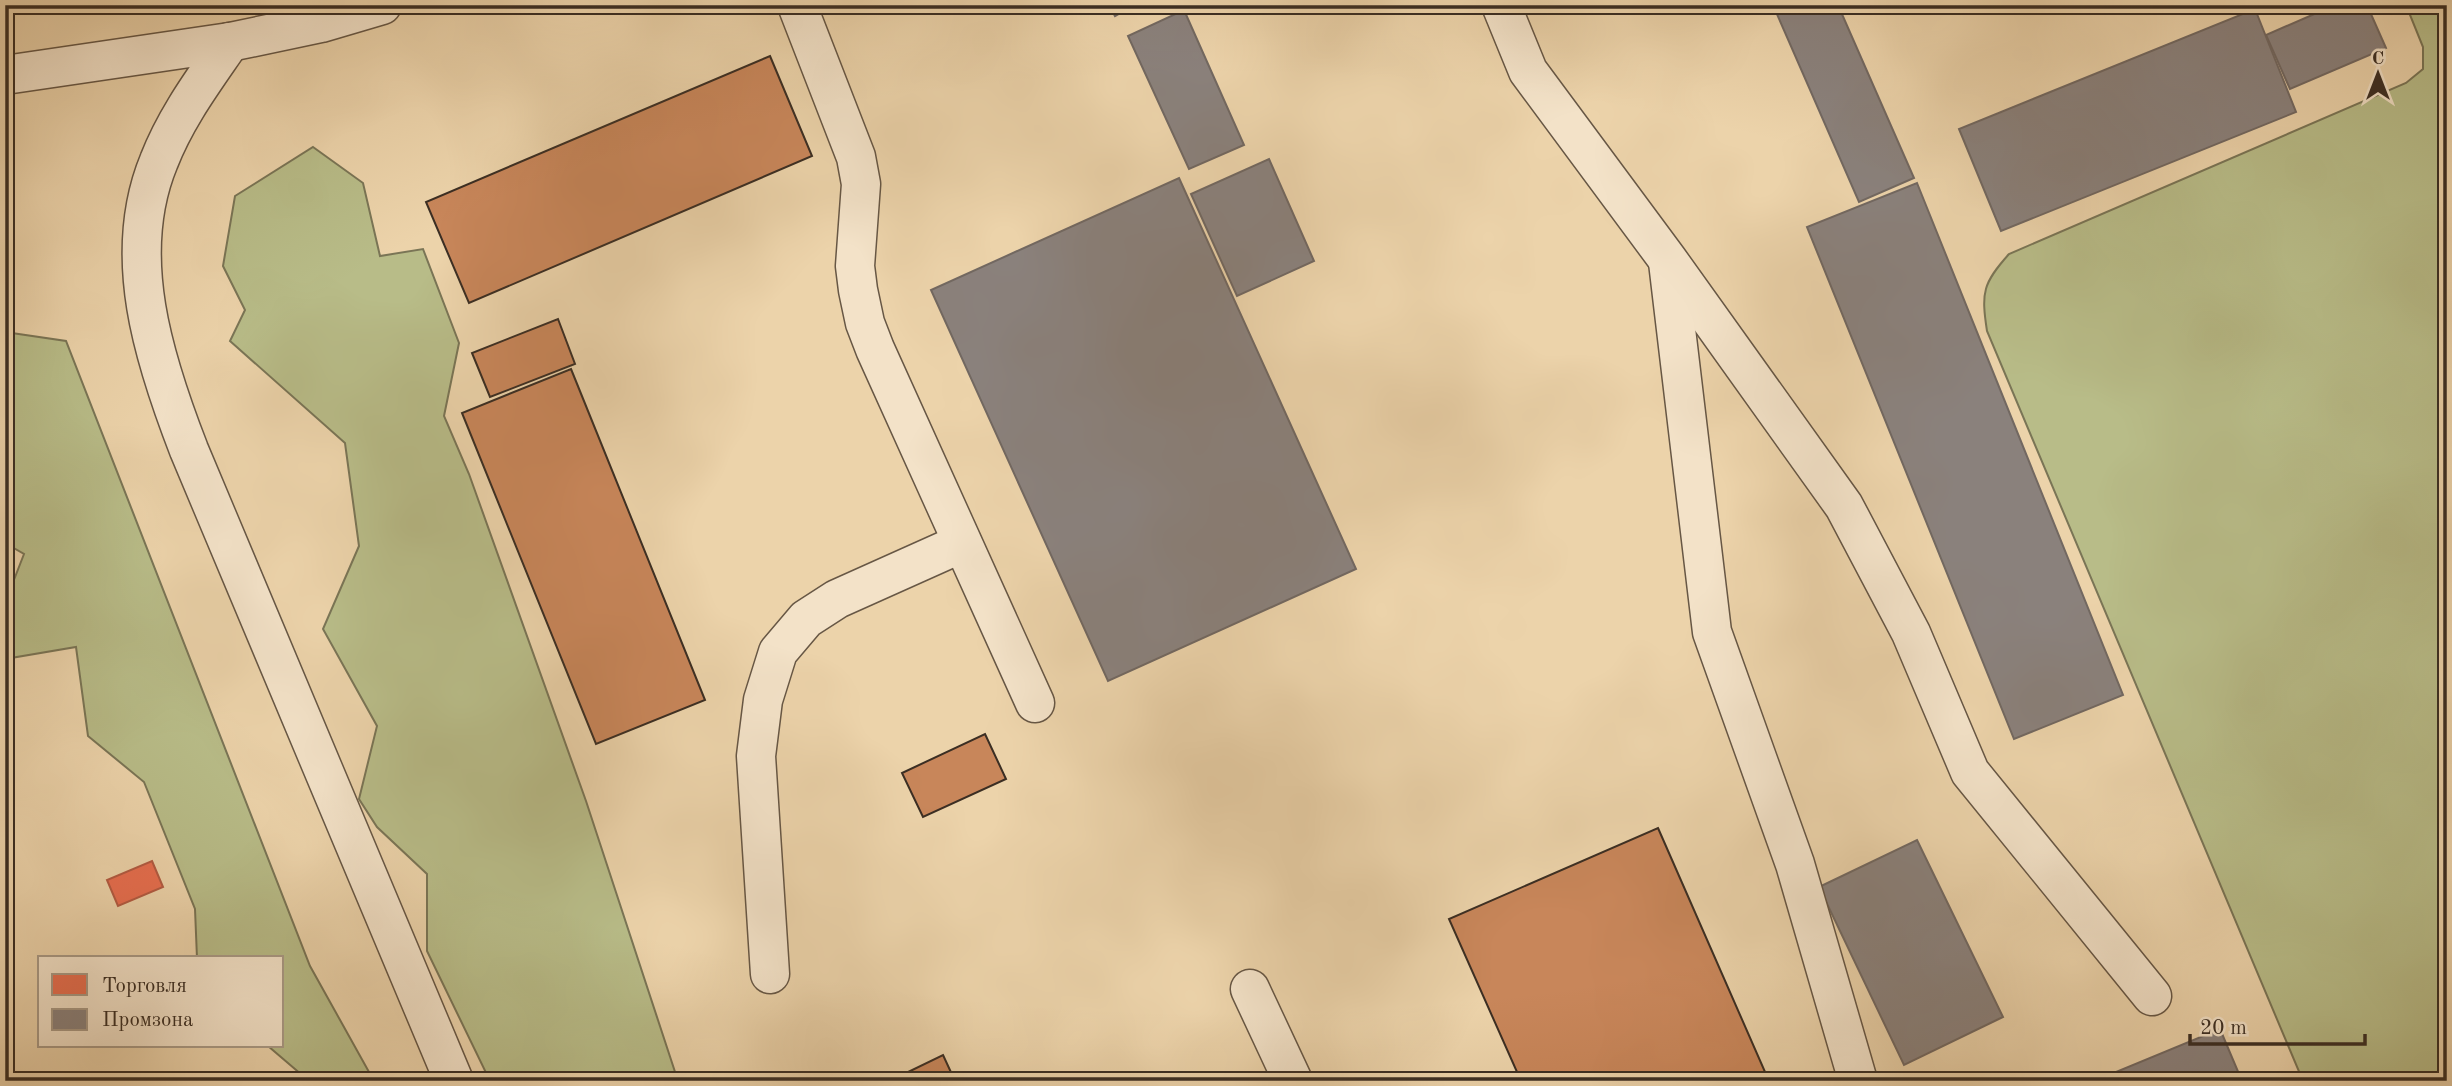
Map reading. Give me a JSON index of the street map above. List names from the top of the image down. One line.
{"legend":["Торговля","Промзона"],"scale_bar":"20 m","north":"top"}
